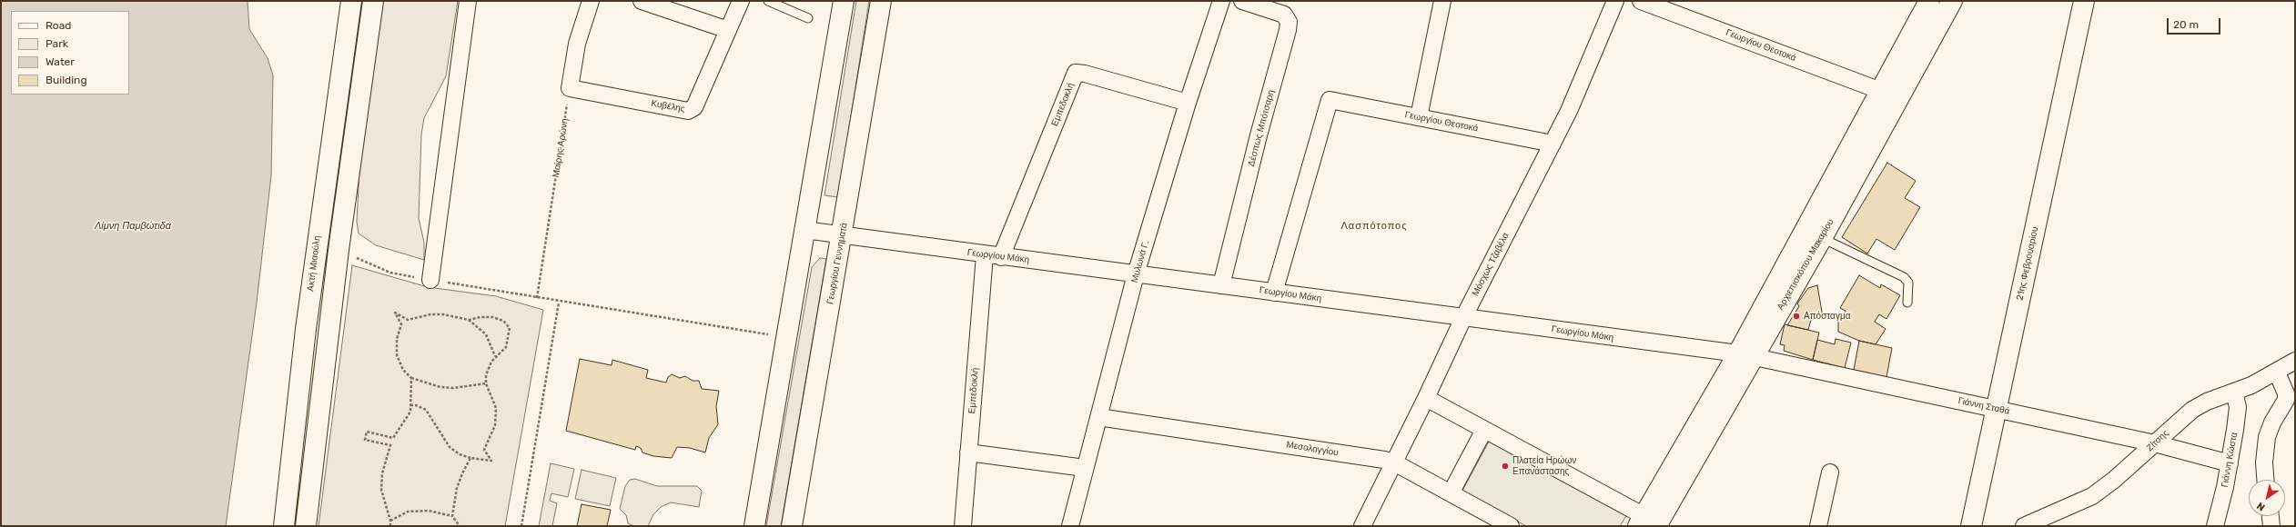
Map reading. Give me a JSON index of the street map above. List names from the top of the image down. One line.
{"streets":{"street":["Γεωργίου Θεοτοκά","Εμπεδοκλή","Κυβέλης","Δέσπως Μπότσαρη","Γεωργίου Μάκη","Μυλωνά Γ.","Ακτή Μιαούλη","Γεωργίου Γεννηματά","21ης Φεβρουαρίου","Μόσχως Τζαβέλα","Αρχιεπισκόπου Μακαρίου","Γιάννη Σταθά","Ζίτσης","Μεσολογγίου","Γιάννη Κώστα"],"path":["Μαίρης Αρώνη"]},"crossings":[["Γεωργίου Θεοτοκά","Γεωργίου Μάκη"],["Γεωργίου Θεοτοκά","Μόσχως Τζαβέλα"],["Εμπεδοκλή","Γεωργίου Μάκη"],["Εμπεδοκλή","Μυλωνά Γ."],["Κυβέλης","Μαίρης Αρώνη"],["Δέσπως Μπότσαρη","Γεωργίου Μάκη"],["Γεωργίου Μάκη","Μυλωνά Γ."],["Γεωργίου Μάκη","Γεωργίου Γεννηματά"],["Γεωργίου Μάκη","Μόσχως Τζαβέλα"],["Γεωργίου Μάκη","Αρχιεπισκόπου Μακαρίου"],["Γεωργίου Μάκη","Γιάννη Σταθά"],["Μυλωνά Γ.","Μεσολογγίου"],["21ης Φεβρουαρίου","Γιάννη Σταθά"],["Μόσχως Τζαβέλα","Μεσολογγίου"],["Αρχιεπισκόπου Μακαρίου","Γιάννη Σταθά"],["Γιάννη Σταθά","Ζίτσης"],["Γιάννη Σταθά","Γιάννη Κώστα"],["Ζίτσης","Γιάννη Κώστα"]],"districts":["Λασπότοπος"],"water":["Λίμνη Παμβώτιδα"],"places":["Απόσταγμα","Πλατεία Ηρώων Επανάστασης"],"legend":["Road","Park","Water","Building"],"scale_bar":"20 m","north":"bottom left"}
